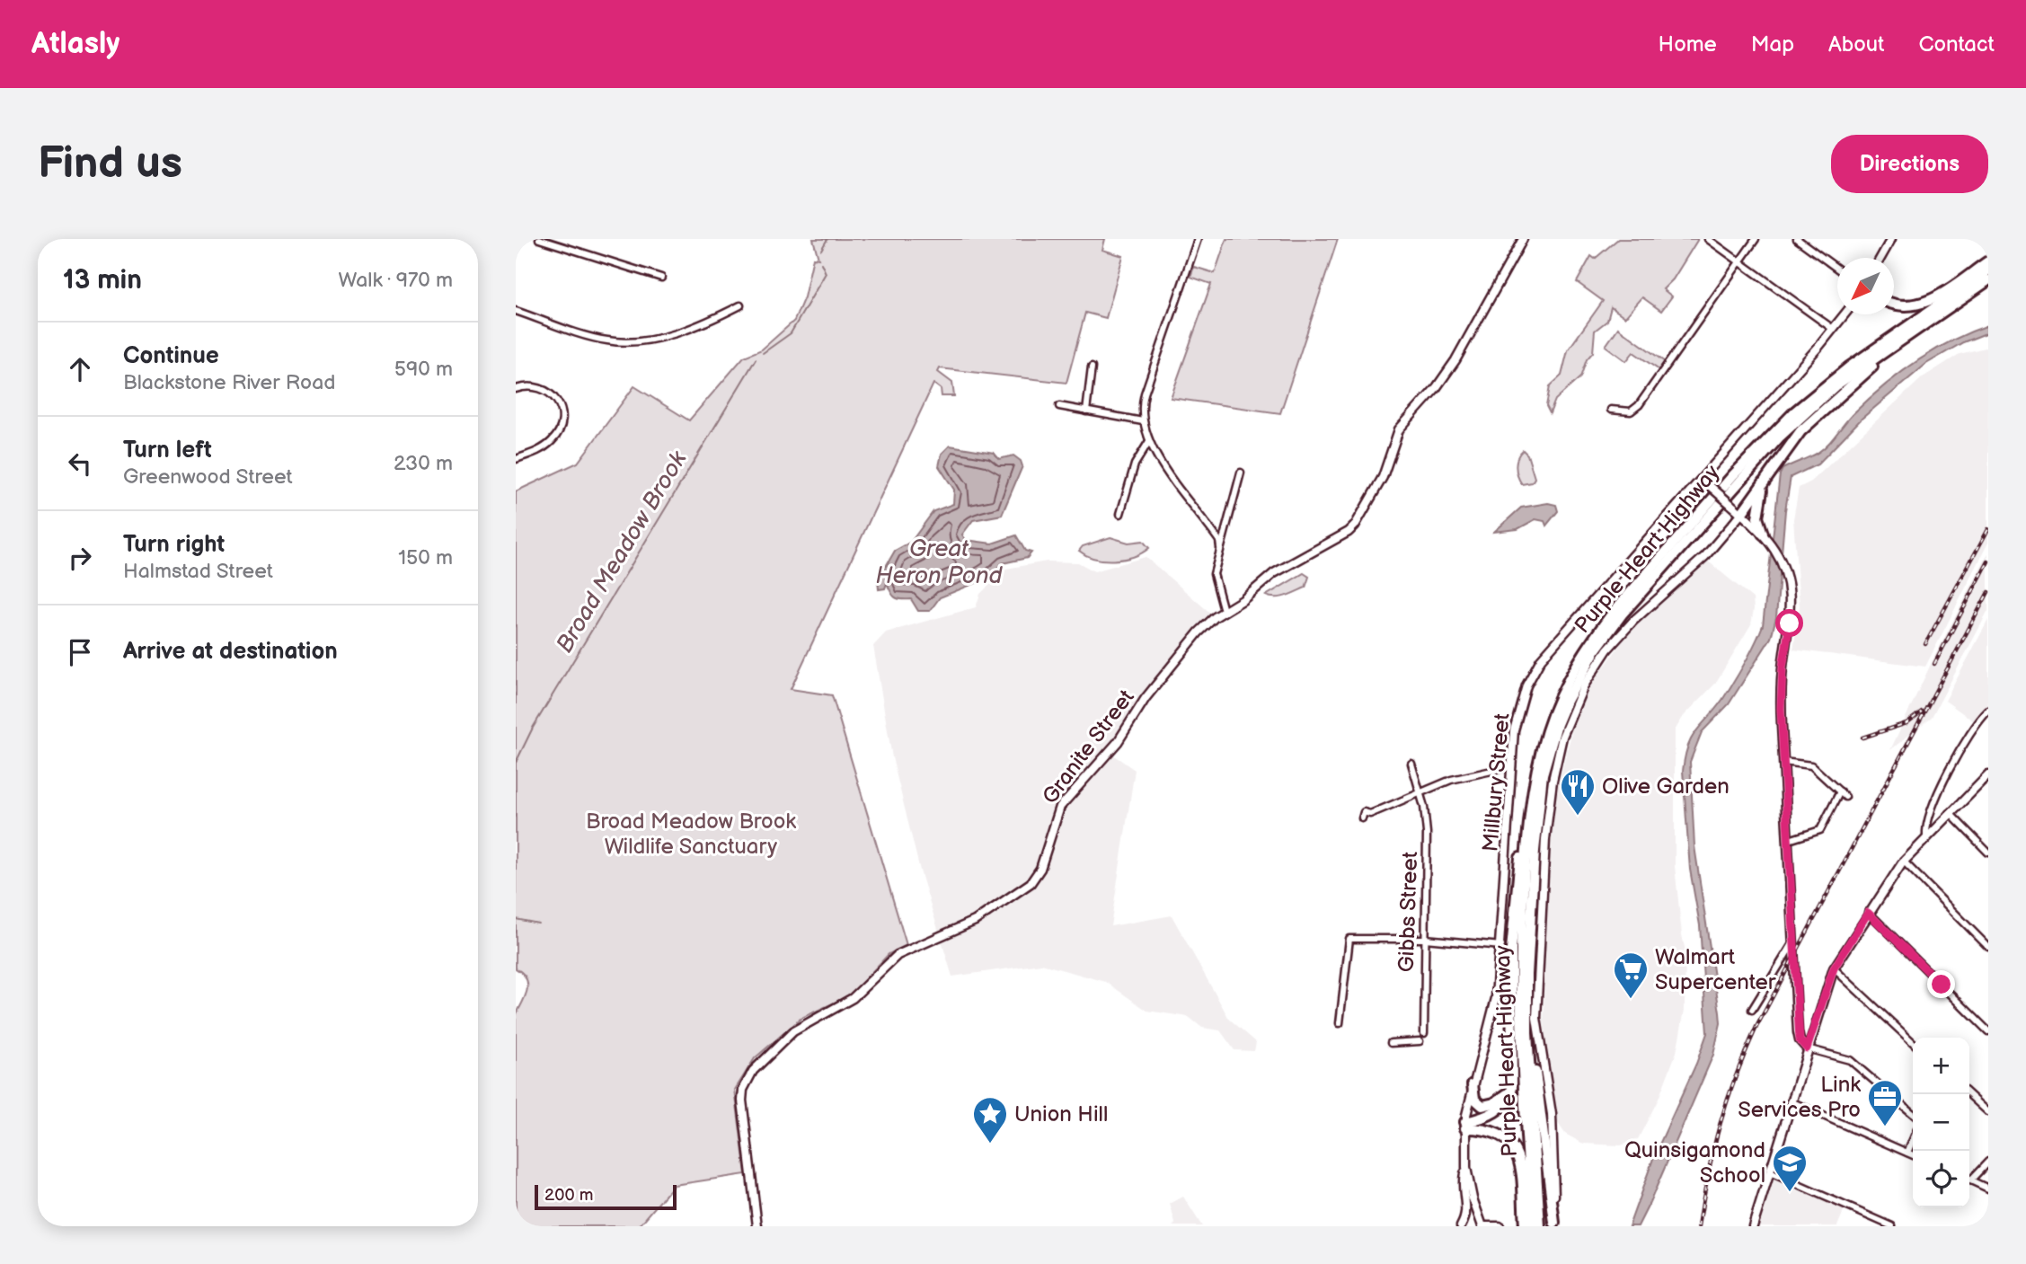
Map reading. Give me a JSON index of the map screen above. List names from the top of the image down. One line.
{"streets":{"highway":["Purple Heart Highway"],"main road":["Granite Street","Millbury Street"],"street":["Gibbs Street"]},"water":["Great Heron Pond","Broad Meadow Brook"],"parks":["Broad Meadow Brook Wildlife Sanctuary"],"places":{"restaurant":["Olive Garden"],"supermarket":["Walmart Supercenter"],"office":["Link Services Pro"],"place":["Union Hill"],"school or university":["Quinsigamond School"]},"scale_bar":"200 m","north":"bottom left","page":{"header":"Atlasly","nav":["Home","Map","About","Contact"],"buttons":"Directions","title":"Find us","heading":["13 min","Walk · 970 m"],"list":[["Continue","Blackstone River Road","590 m"],["Turn left","Greenwood Street","230 m"],["Turn right","Halmstad Street","150 m"],"Arrive at destination"],"map_buttons":["+","−"],"scale":"200 m"}}
